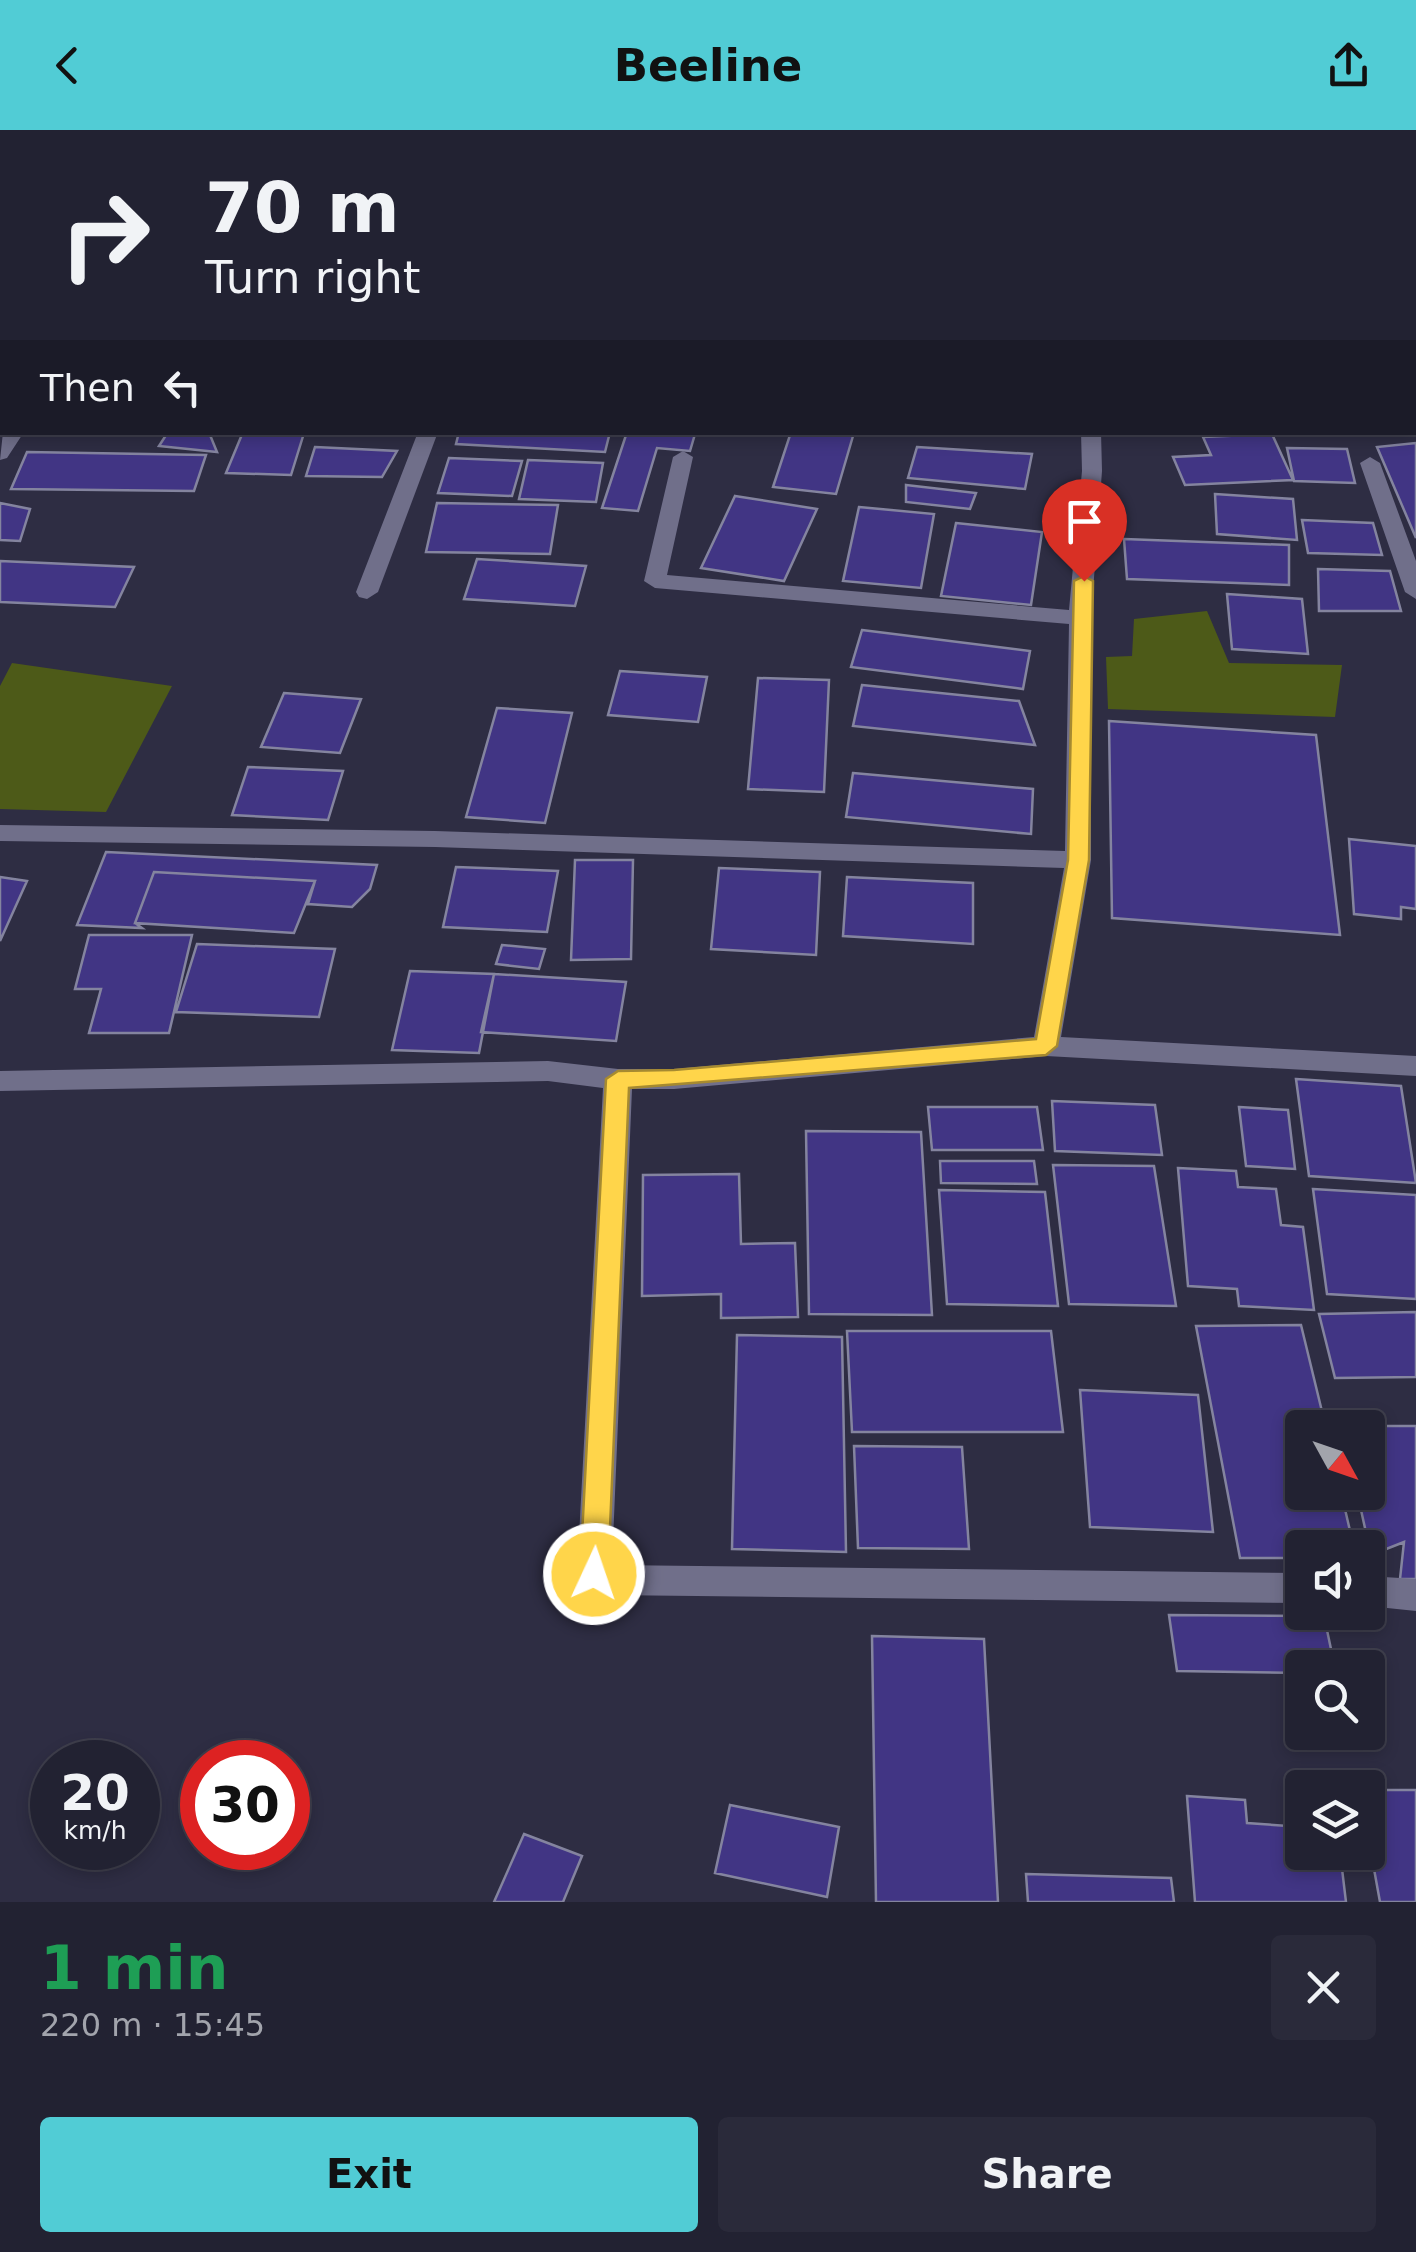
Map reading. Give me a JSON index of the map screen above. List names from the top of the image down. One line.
{"north":"bottom right","page":{"header":"Beeline","turn":["70 m","Turn right"],"then":"Then","speed":"20 km/h","limit":"30","heading":["1 min","220 m · 15:45"],"buttons":["Exit","Share"]}}
